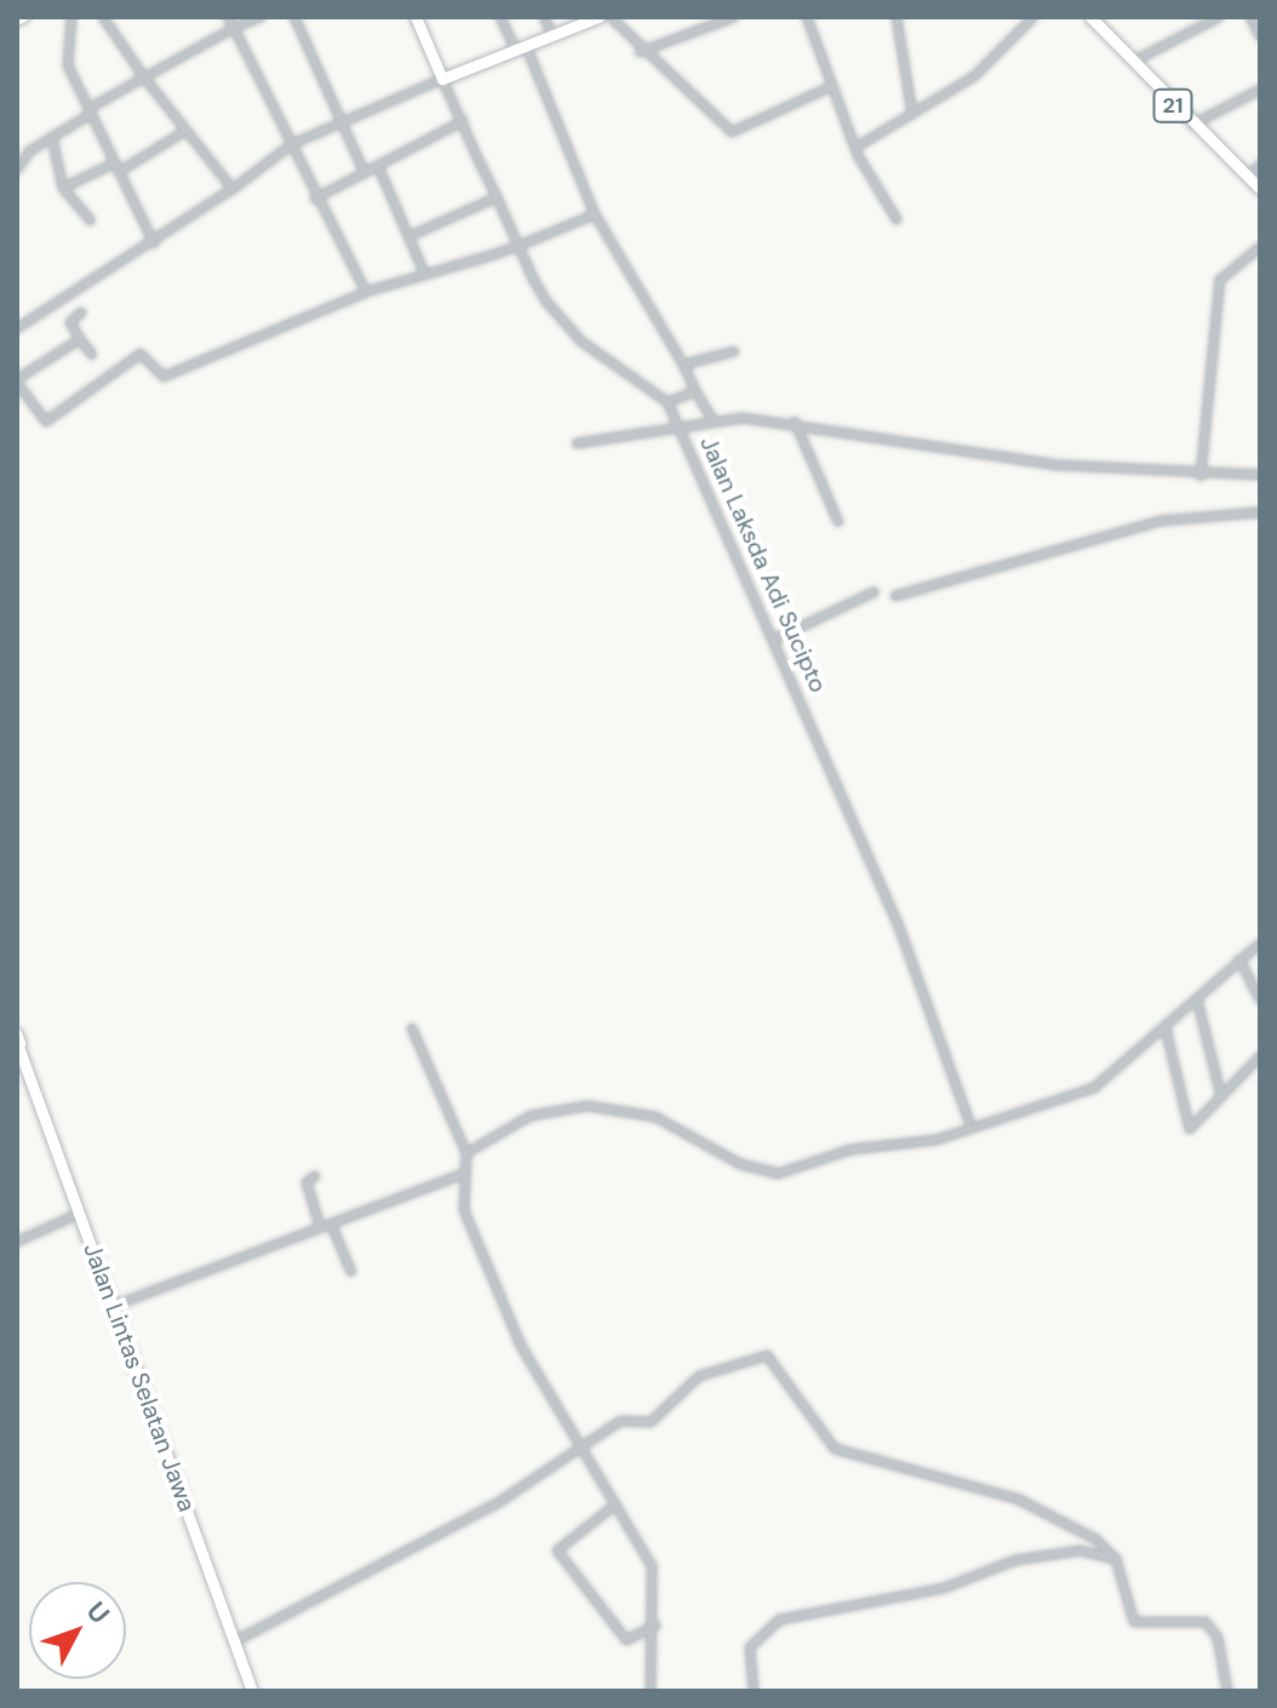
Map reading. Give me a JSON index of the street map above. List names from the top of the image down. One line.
{"streets":{"highway":["21","Jalan Lintas Selatan Jawa"],"street":["Jalan Laksda Adi Sucipto"]},"north":"top right"}
